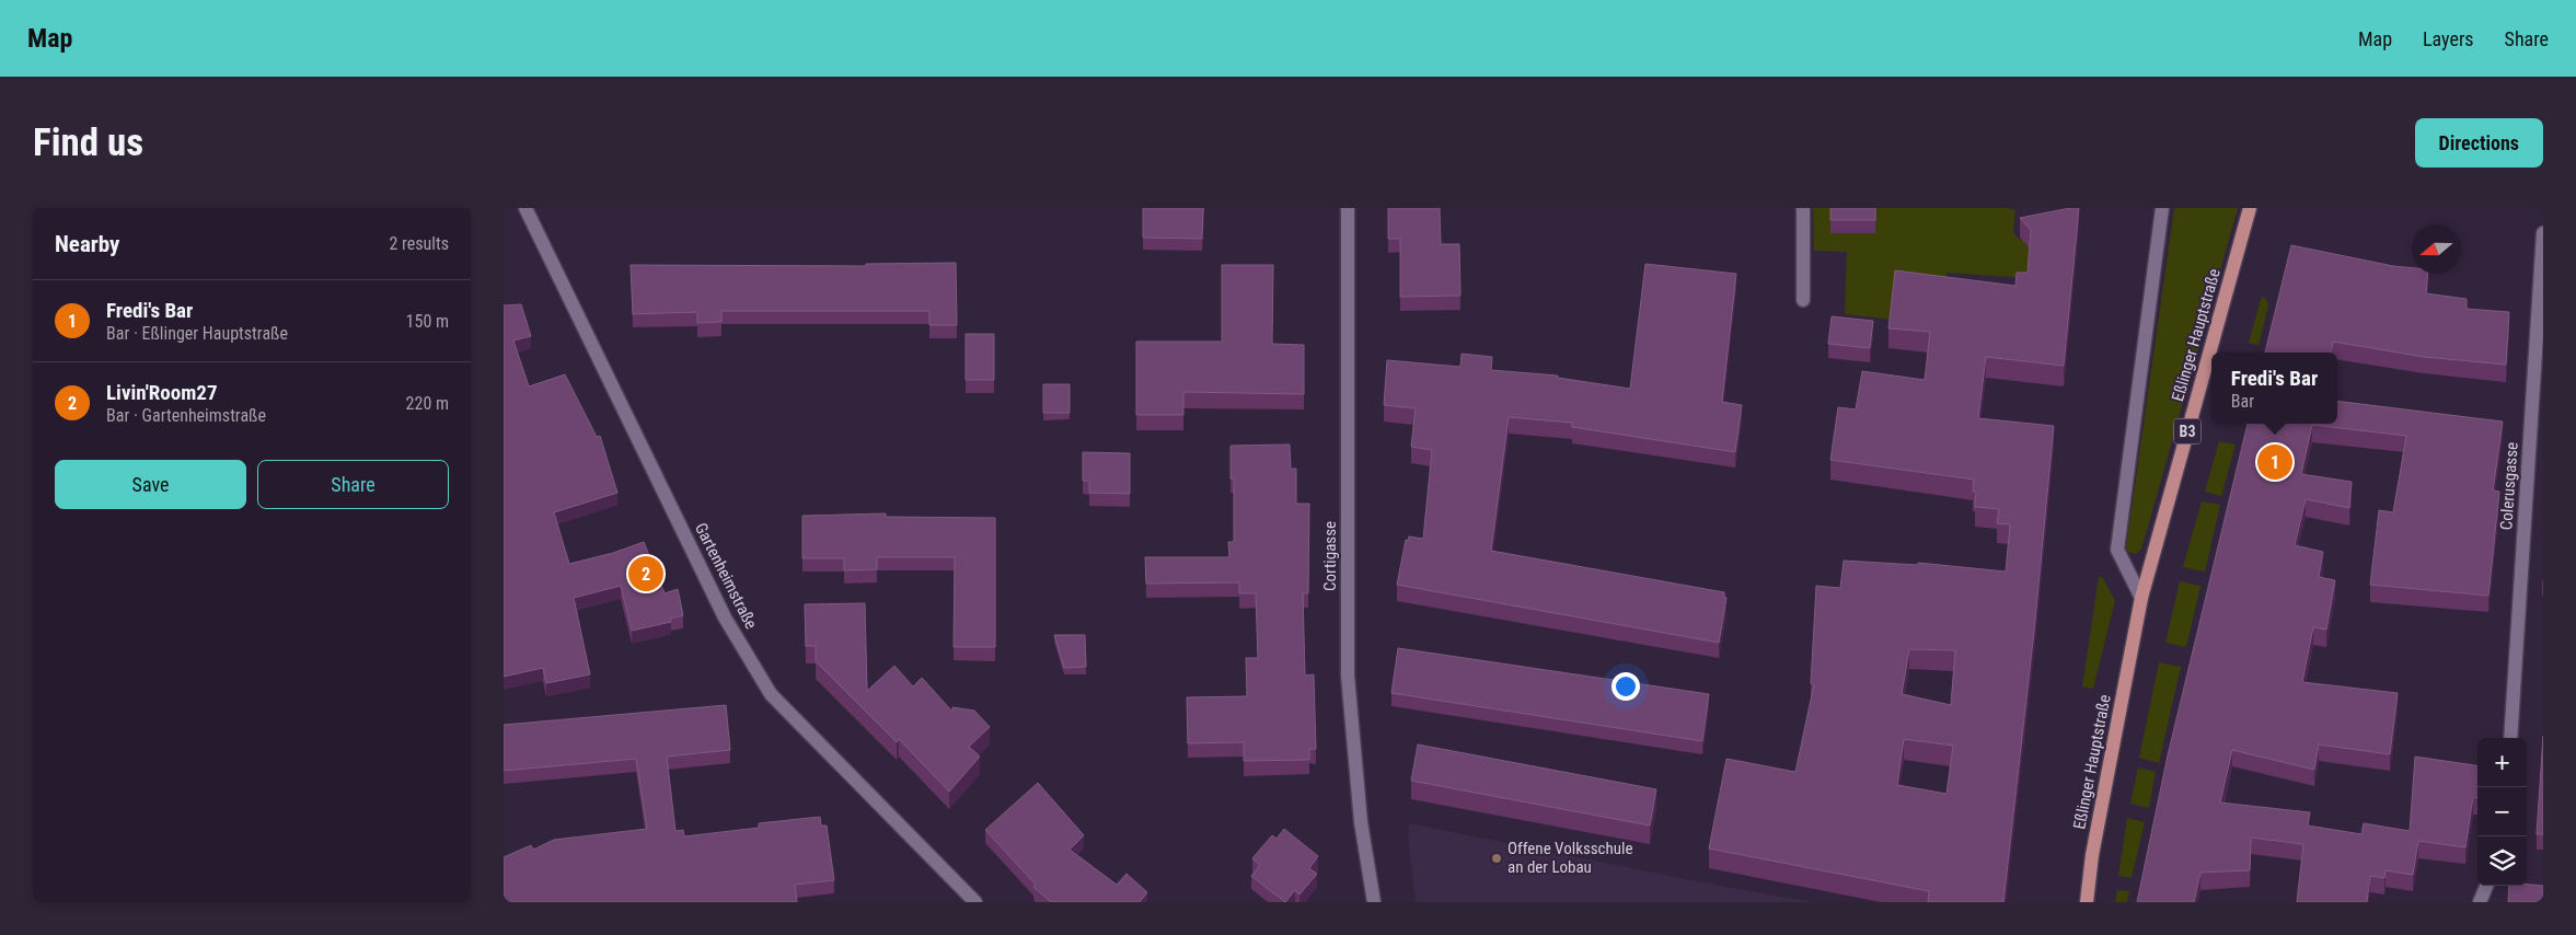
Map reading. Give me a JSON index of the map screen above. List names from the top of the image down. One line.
{"streets":{"main road":["Eßlinger Hauptstraße","B3"],"street":["Colerusgasse","Cortigasse","Gartenheimstraße"]},"places":["Offene Volksschule an der Lobau"],"north":"left","page":{"header":"Map","nav":["Map","Layers","Share"],"buttons":["Directions",["Save","Share"]],"title":"Find us","heading":["Nearby","2 results"],"list":[{"mark":"1","name":"Fredi's Bar","note":"Bar · Eßlinger Hauptstraße","value":"150 m"},{"mark":"2","name":"Livin'Room27","note":"Bar · Gartenheimstraße","value":"220 m"}],"popup":["Fredi's Bar","Bar"],"pins":["1","2"],"map_buttons":["+","−"]}}
